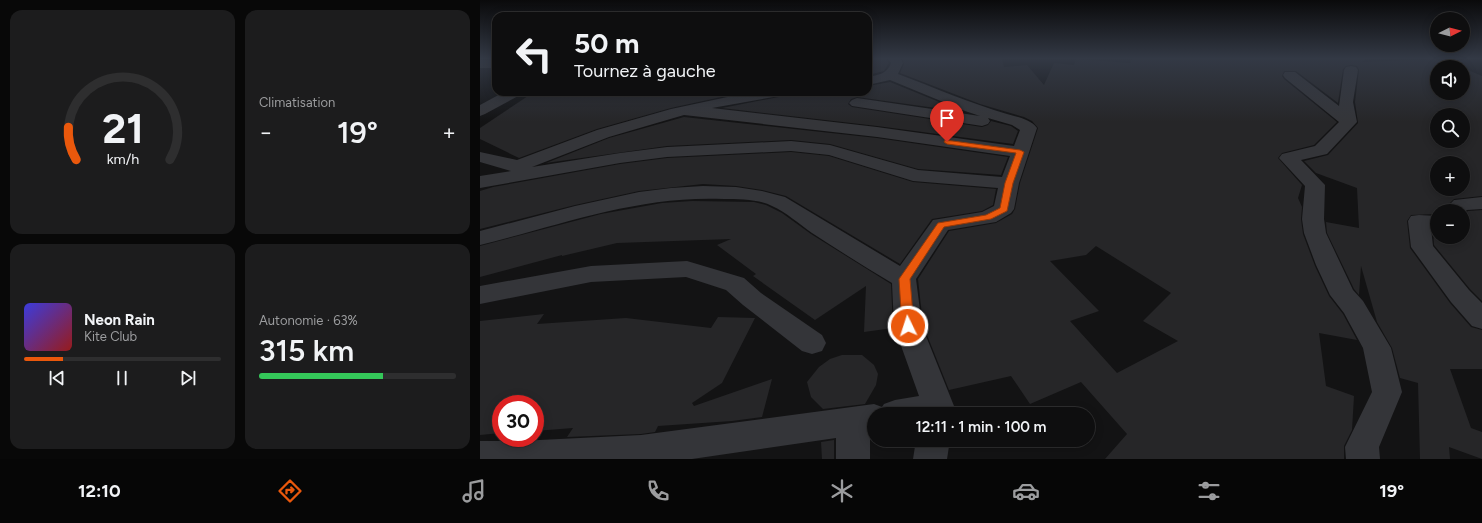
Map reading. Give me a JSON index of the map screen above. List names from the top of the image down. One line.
{"north":"right","page":{"tile":["Climatisation",["Autonomie · 63%","315 km"]],"map_buttons":["+","−"],"turn":["50 m","Tournez à gauche"],"heat":["−","19°","+"],"song":["Neon Rain","Kite Club"],"limit":"30","trip":"12:11 · 1 min · 100 m","tabs":["12:10","19°"],"gauge":["21","km/h"]}}
